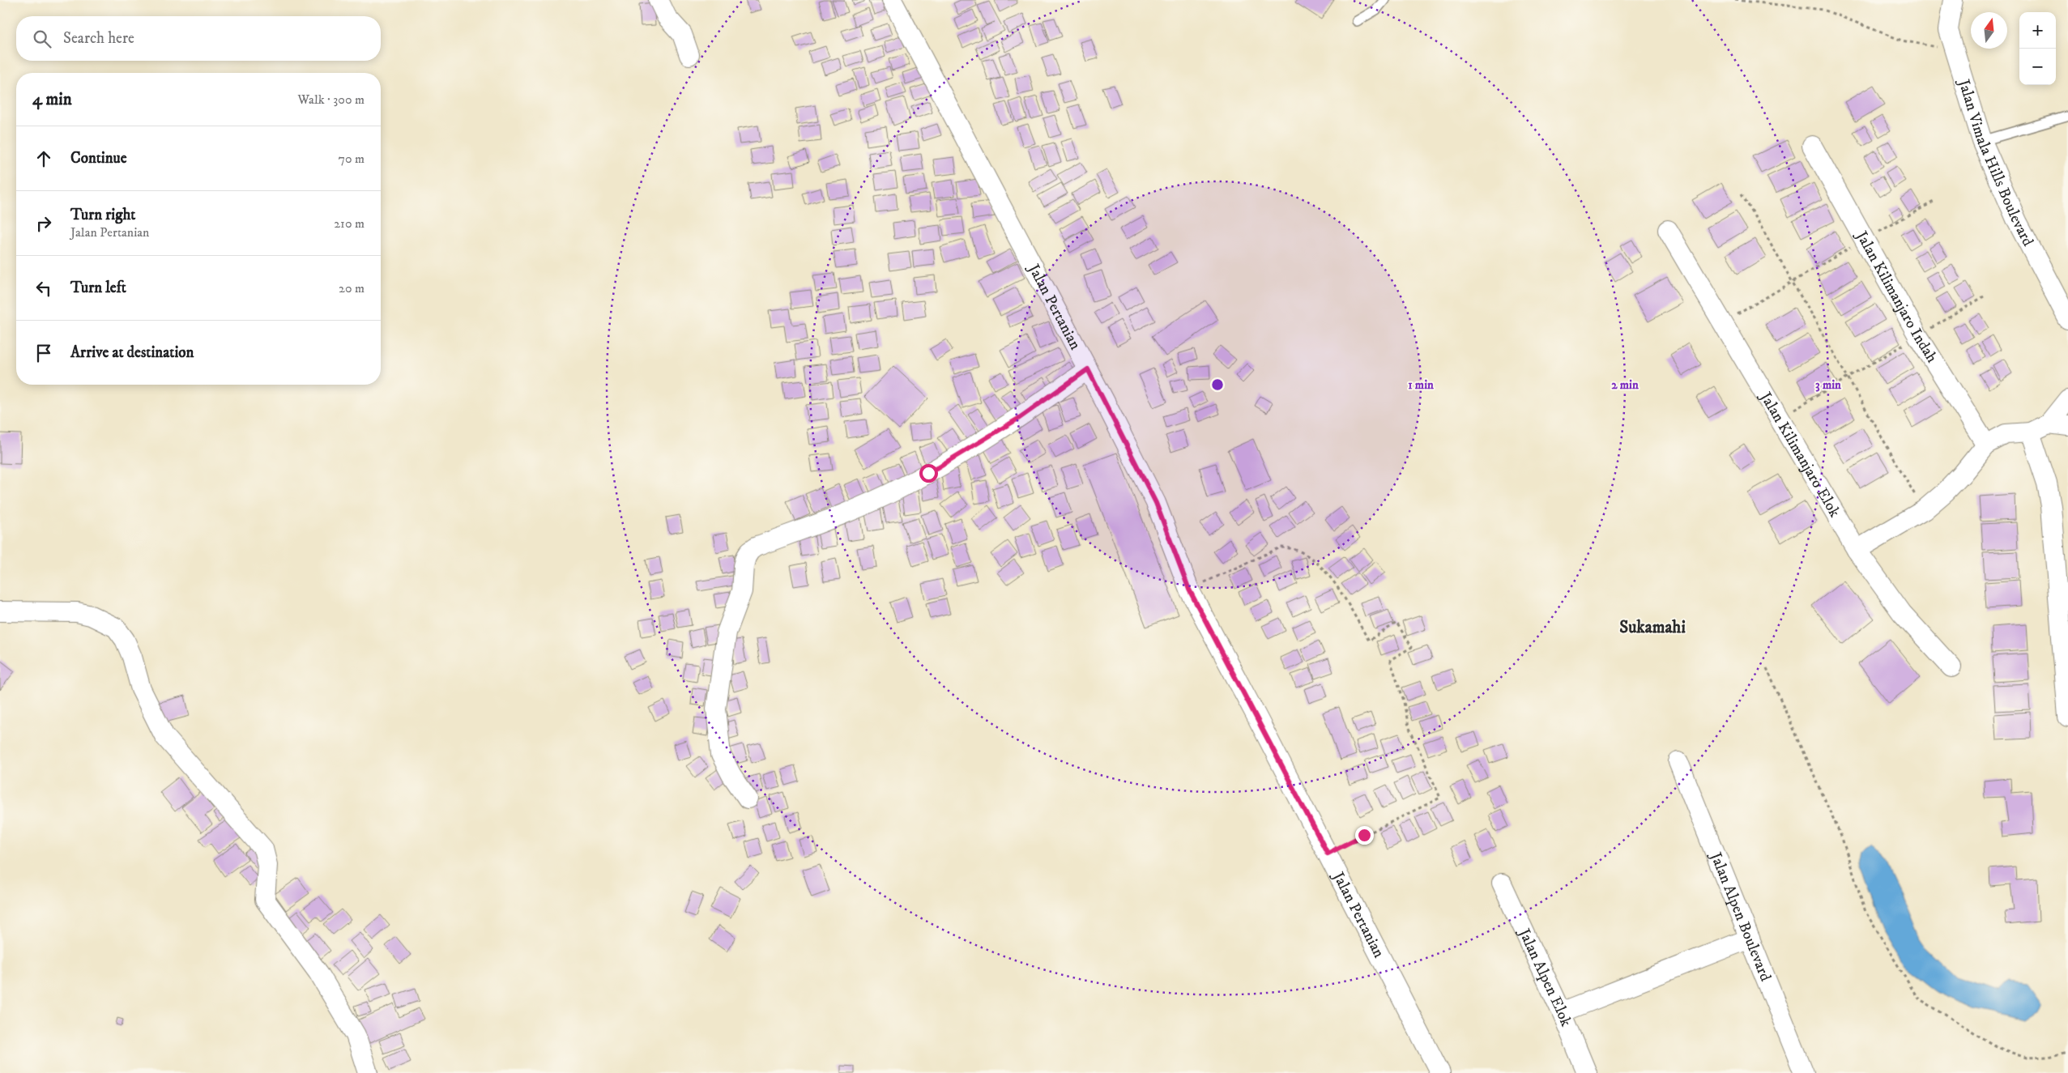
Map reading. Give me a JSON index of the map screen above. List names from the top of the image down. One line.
{"streets":{"street":["Jalan Vimala Hills Boulevard","Jalan Kilimanjaro Indah","Jalan Pertanian","Jalan Kilimanjaro Elok","Jalan Alpen Boulevard","Jalan Alpen Elok"]},"districts":["Sukamahi"],"north":"top","page":{"map_buttons":["+","−"],"search":"Search here","heading":["4 min","Walk · 300 m"],"list":[["Continue","70 m"],["Turn right","Jalan Pertanian","210 m"],["Turn left","20 m"],"Arrive at destination"]},"rings":["1 min","2 min","3 min"]}
